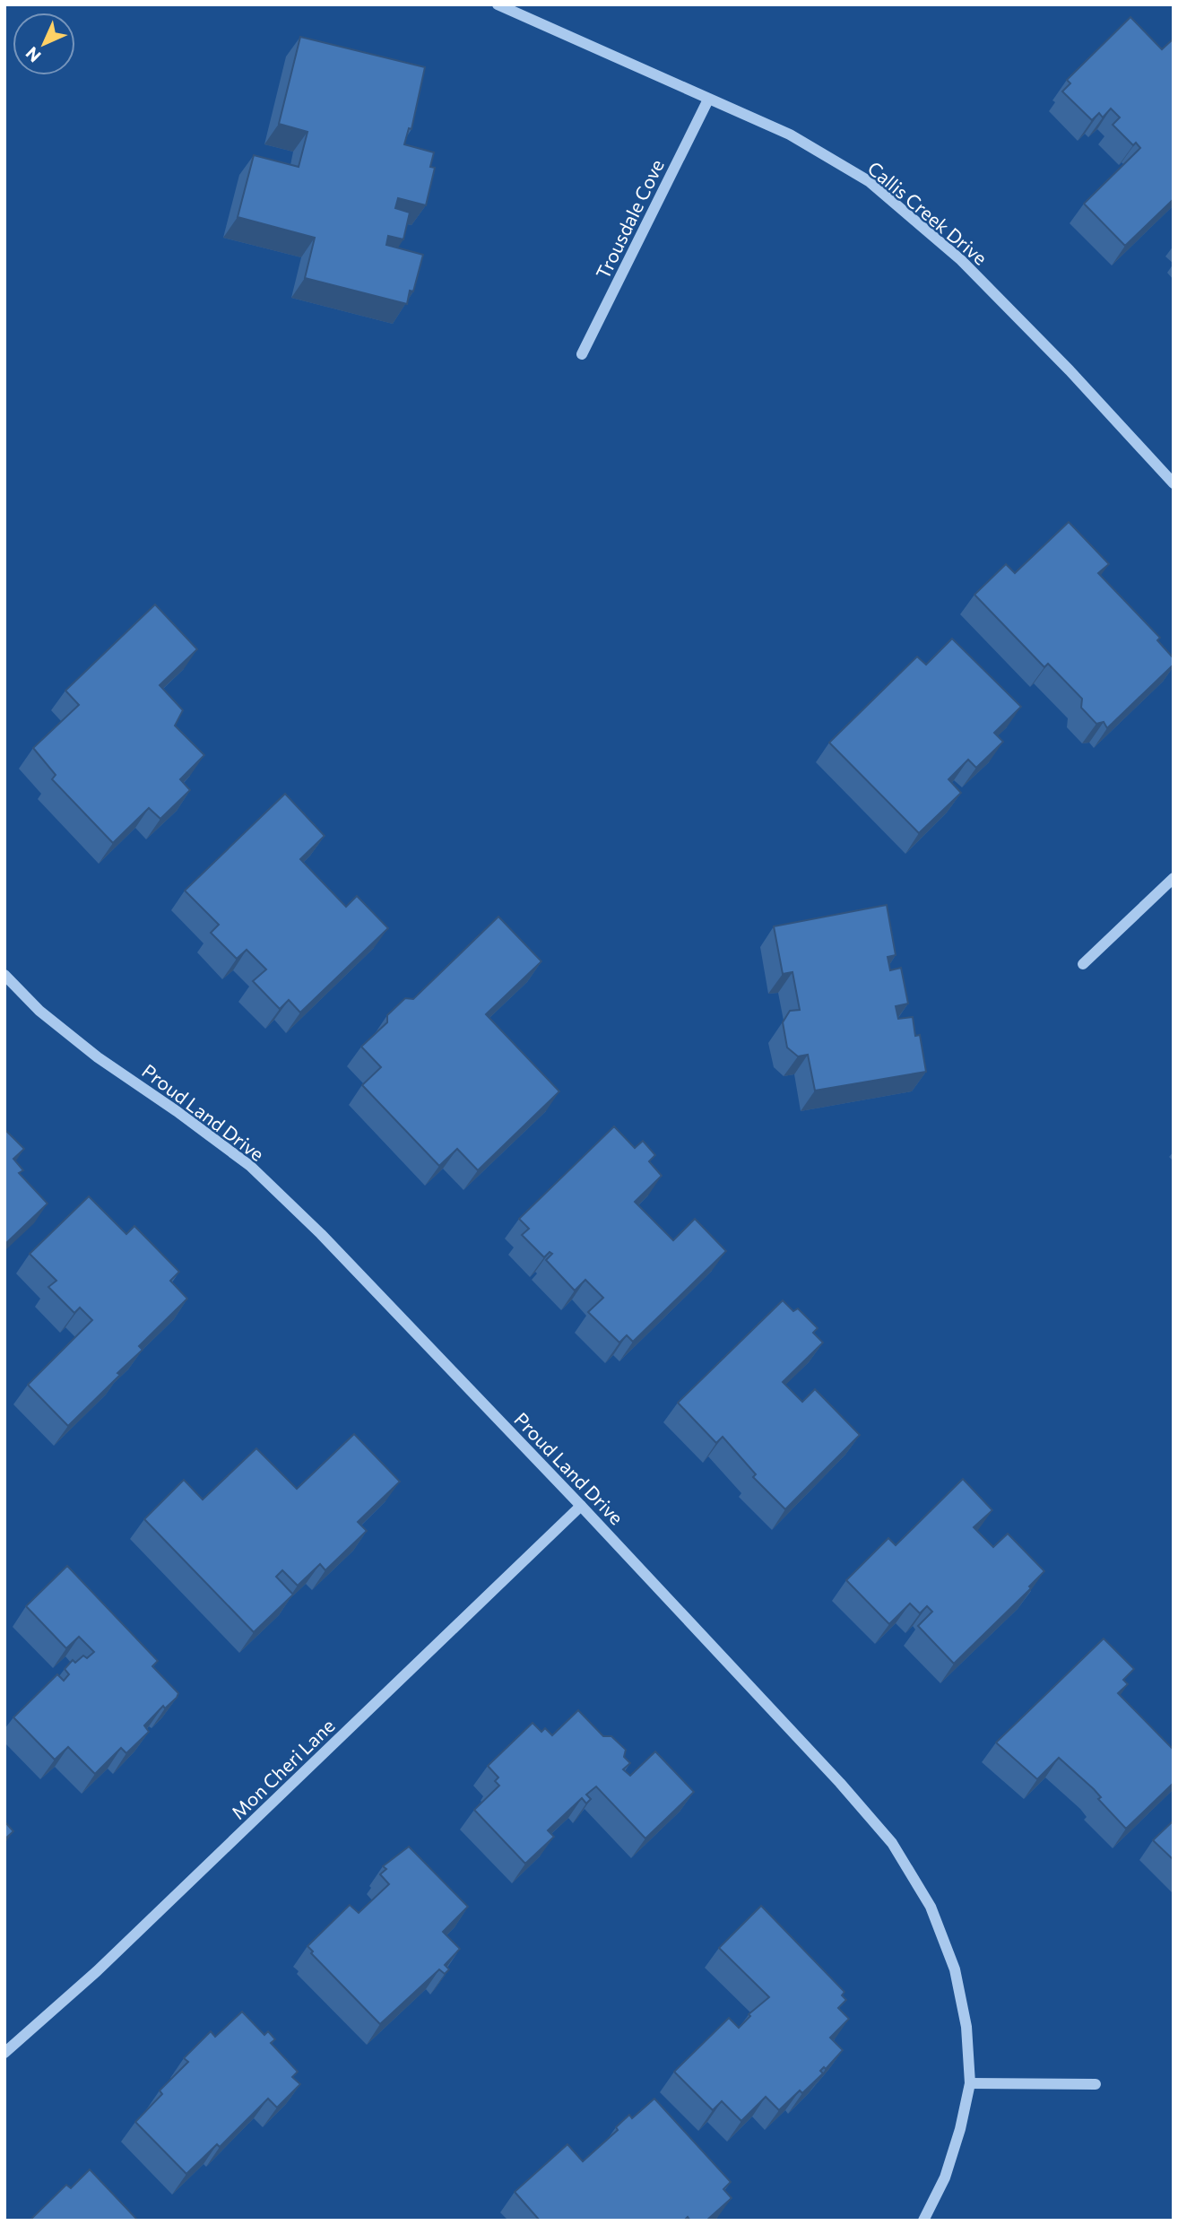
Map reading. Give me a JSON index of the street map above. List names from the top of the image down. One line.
{"streets":{"street":["Callis Creek Drive","Trousdale Cove","Proud Land Drive","Mon Cheri Lane"]},"crossings":[["Callis Creek Drive","Trousdale Cove"],["Proud Land Drive","Mon Cheri Lane"]],"north":"bottom left"}
